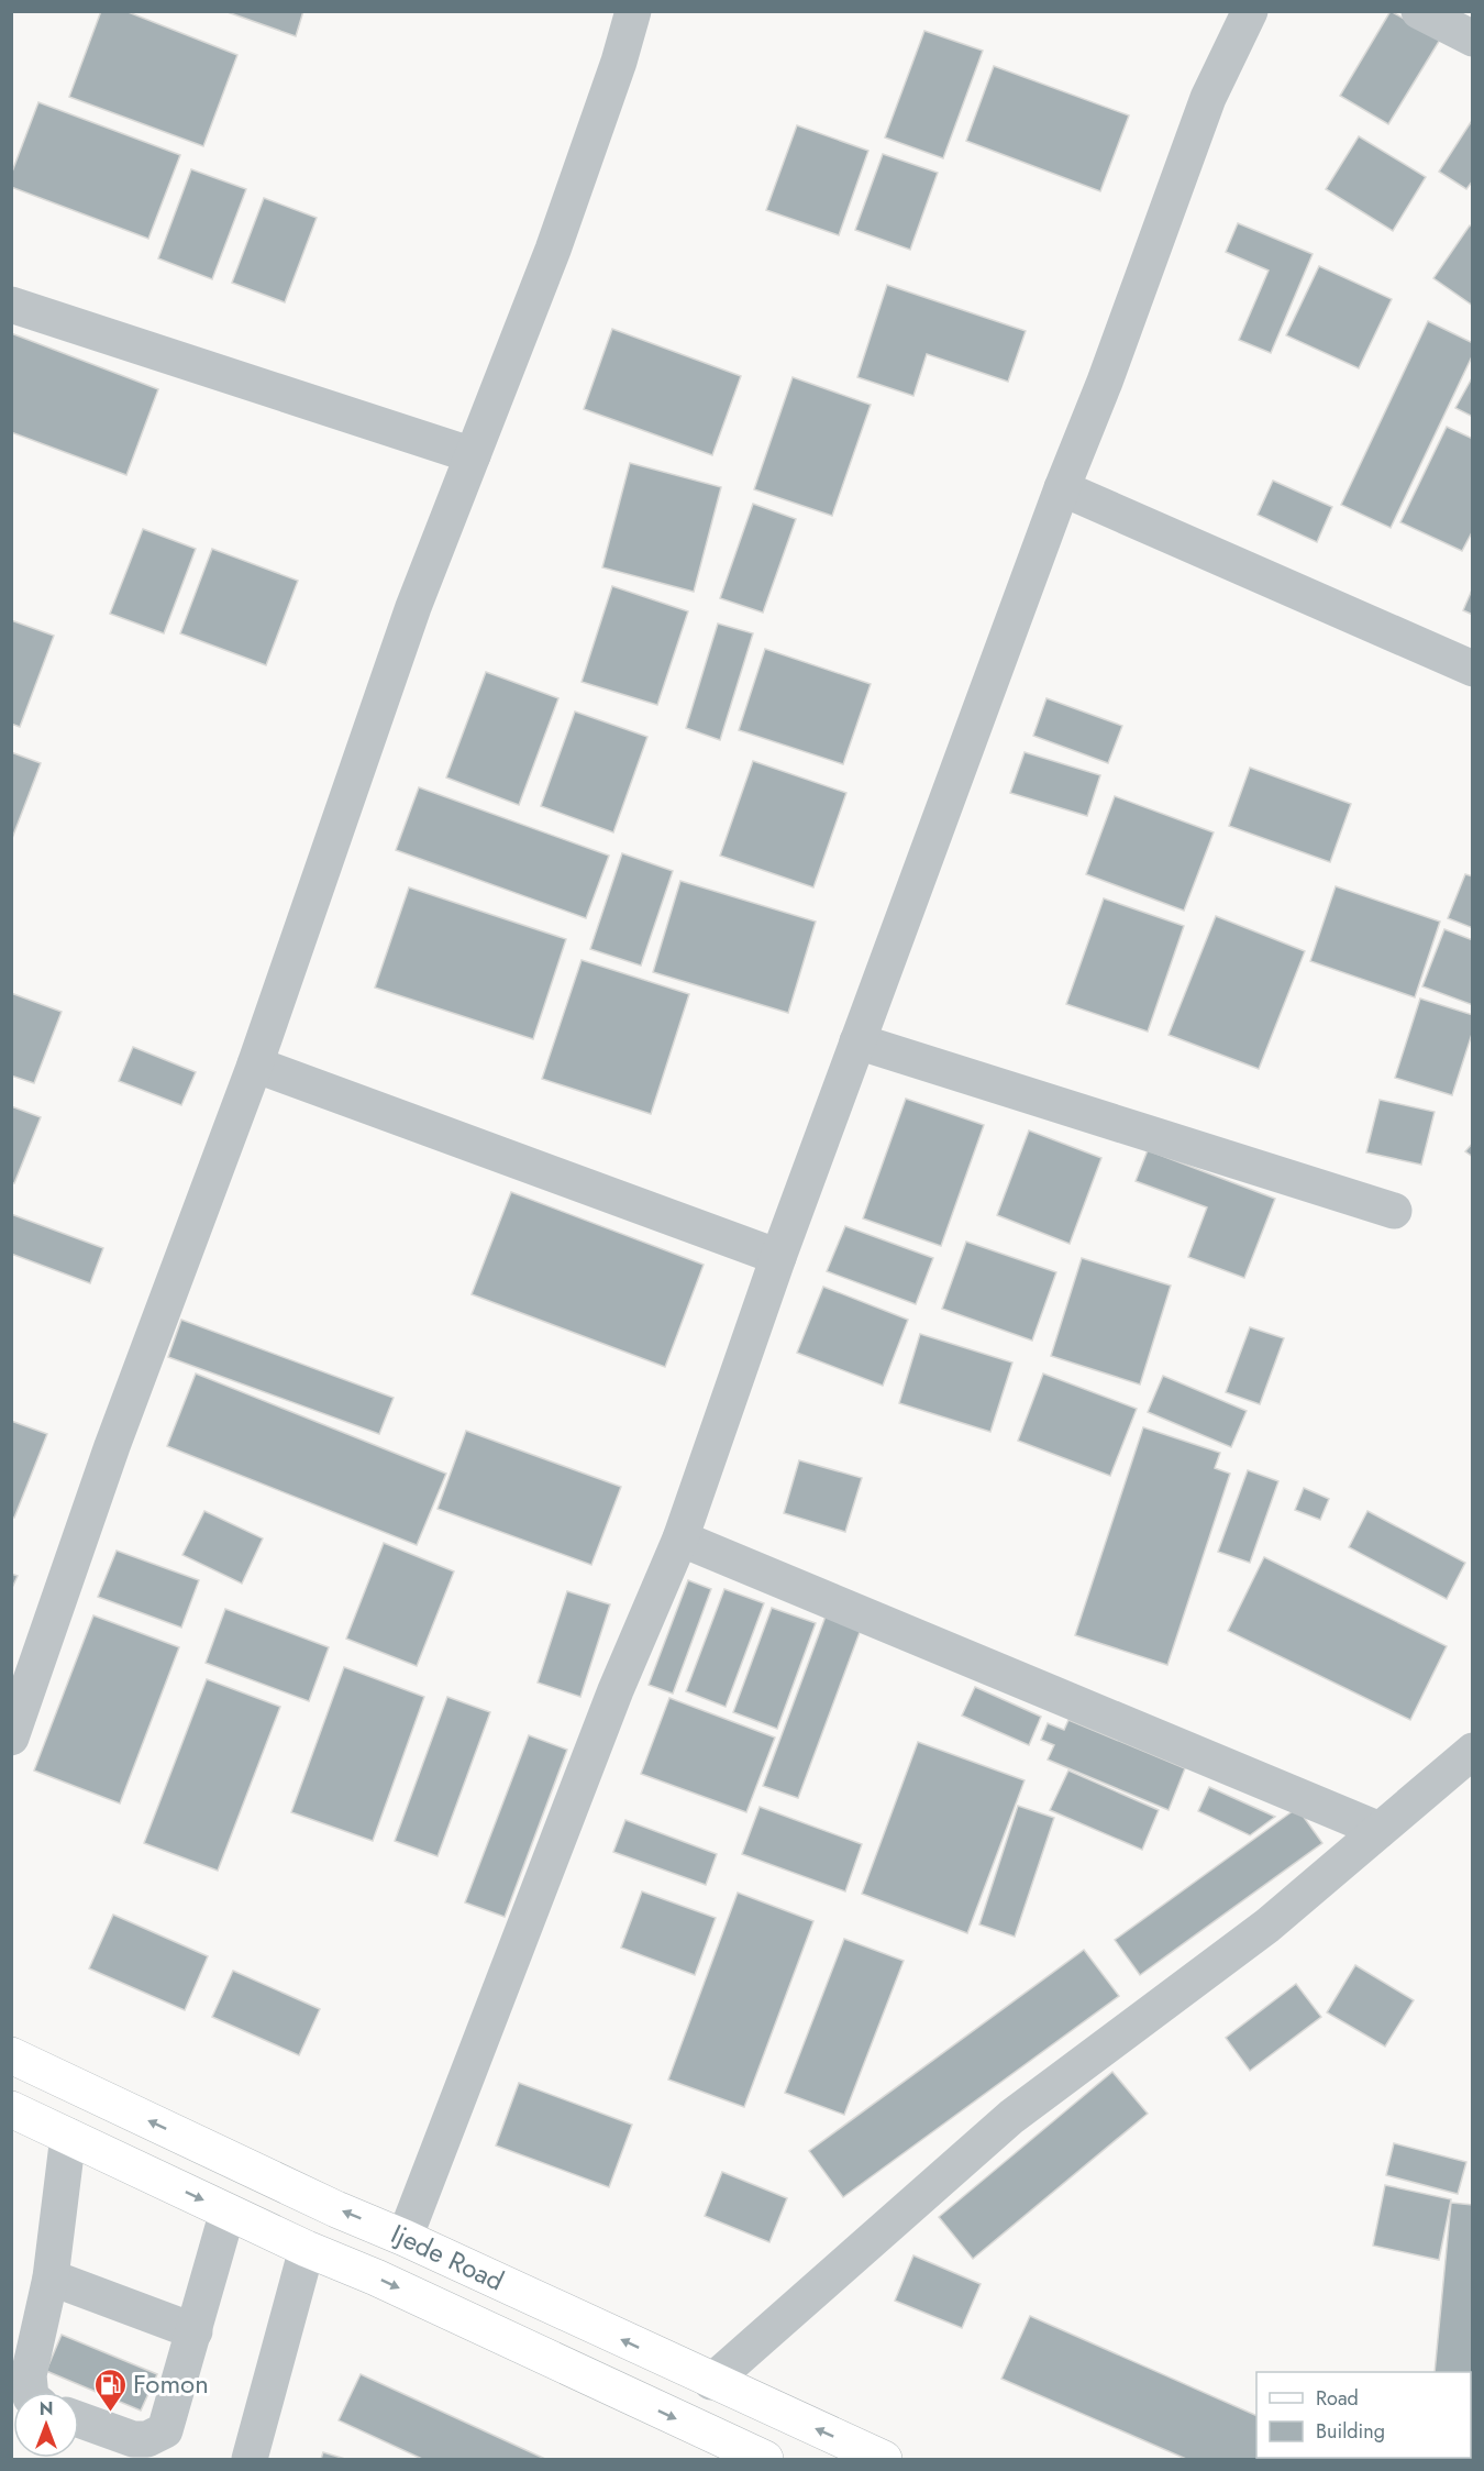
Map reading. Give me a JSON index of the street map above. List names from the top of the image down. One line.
{"streets":{"main road":["Ijede Road"]},"places":{"fuel station":["Fomon"]},"legend":["Road","Building"],"north":"top"}
